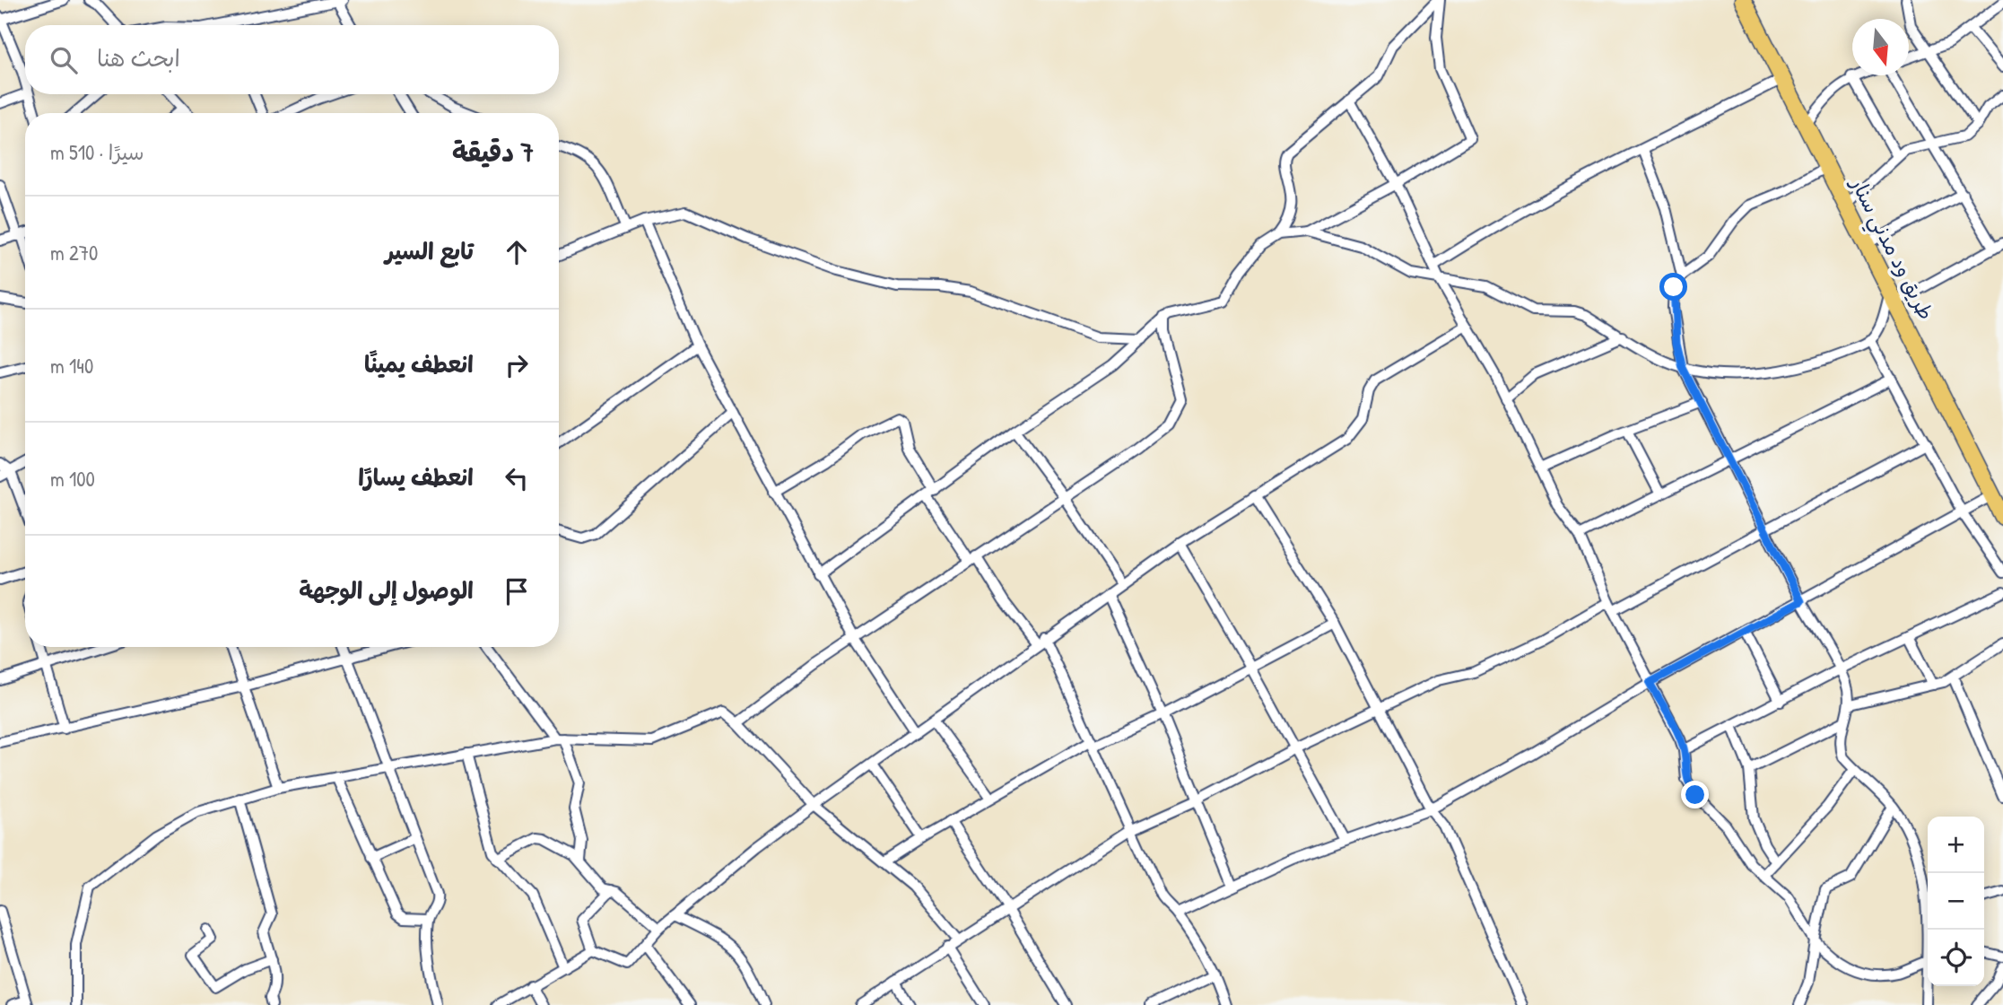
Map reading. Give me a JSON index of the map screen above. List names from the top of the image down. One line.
{"streets":{"highway":["طريق ود مدني سنار"]},"north":"bottom","page":{"search":"ابحث هنا","heading":["7 دقيقة","سيرًا · 510 m"],"list":[["تابع السير","270 m"],["انعطف يمينًا","140 m"],["انعطف يسارًا","100 m"],"الوصول إلى الوجهة"],"map_buttons":["+","−"]}}
